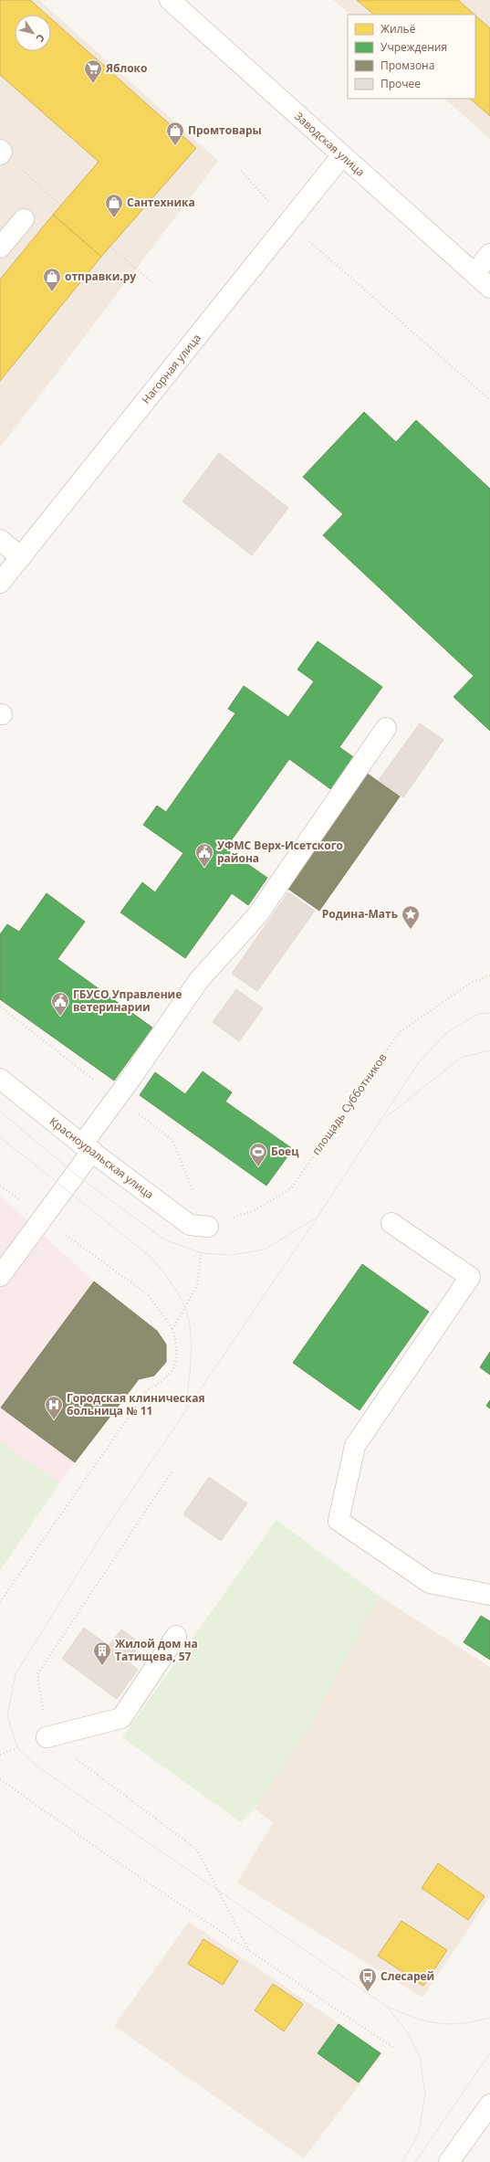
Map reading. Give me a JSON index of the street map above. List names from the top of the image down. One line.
{"streets":{"street":["Заводская улица","Нагорная улица","Красноуральская улица"],"path":["площадь Субботников"]},"crossings":[["Заводская улица","Нагорная улица"],["площадь Субботников","Красноуральская улица"]],"places":{"supermarket":["Яблоко"],"shop":["Промтовары","Сантехника","отправки.ру"],"public building":["УФМС Верх-Исетского района","ГБУСО Управление ветеринарии"],"place":["Родина-Мать"],"sports":["Боец"],"hospital":["Городская клиническая больница № 11"],"building":["Жилой дом на Татищева, 57"],"bus stop":["Слесарей"]},"legend":["Жильё","Учреждения","Промзона","Прочее"],"north":"bottom right"}
